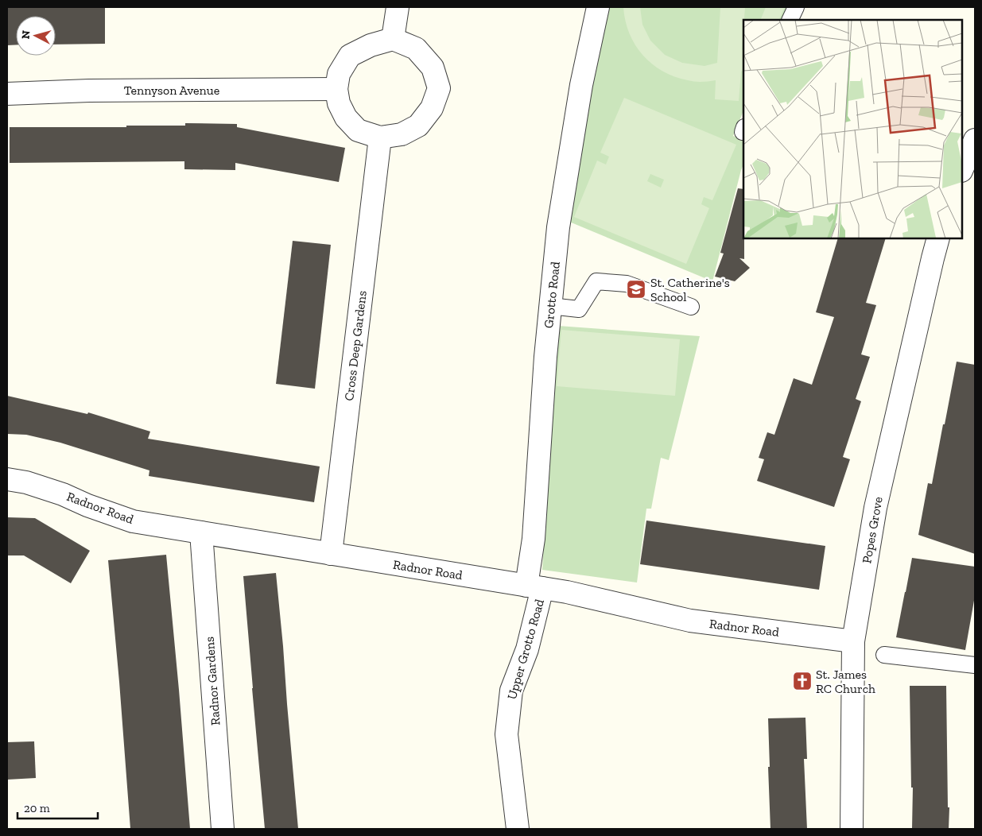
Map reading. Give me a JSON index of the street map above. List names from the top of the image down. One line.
{"streets":{"street":["Tennyson Avenue","Grotto Road","Cross Deep Gardens","Radnor Road","Popes Grove","Upper Grotto Road","Radnor Gardens"]},"crossings":[["Tennyson Avenue","Cross Deep Gardens"],["Grotto Road","Radnor Road"],["Grotto Road","Upper Grotto Road"],["Cross Deep Gardens","Radnor Road"],["Radnor Road","Popes Grove"],["Radnor Road","Upper Grotto Road"],["Radnor Road","Radnor Gardens"]],"places":{"school or university":["St. Catherine's School"],"church":["St. James RC Church"]},"scale_bar":"20 m","north":"left"}
